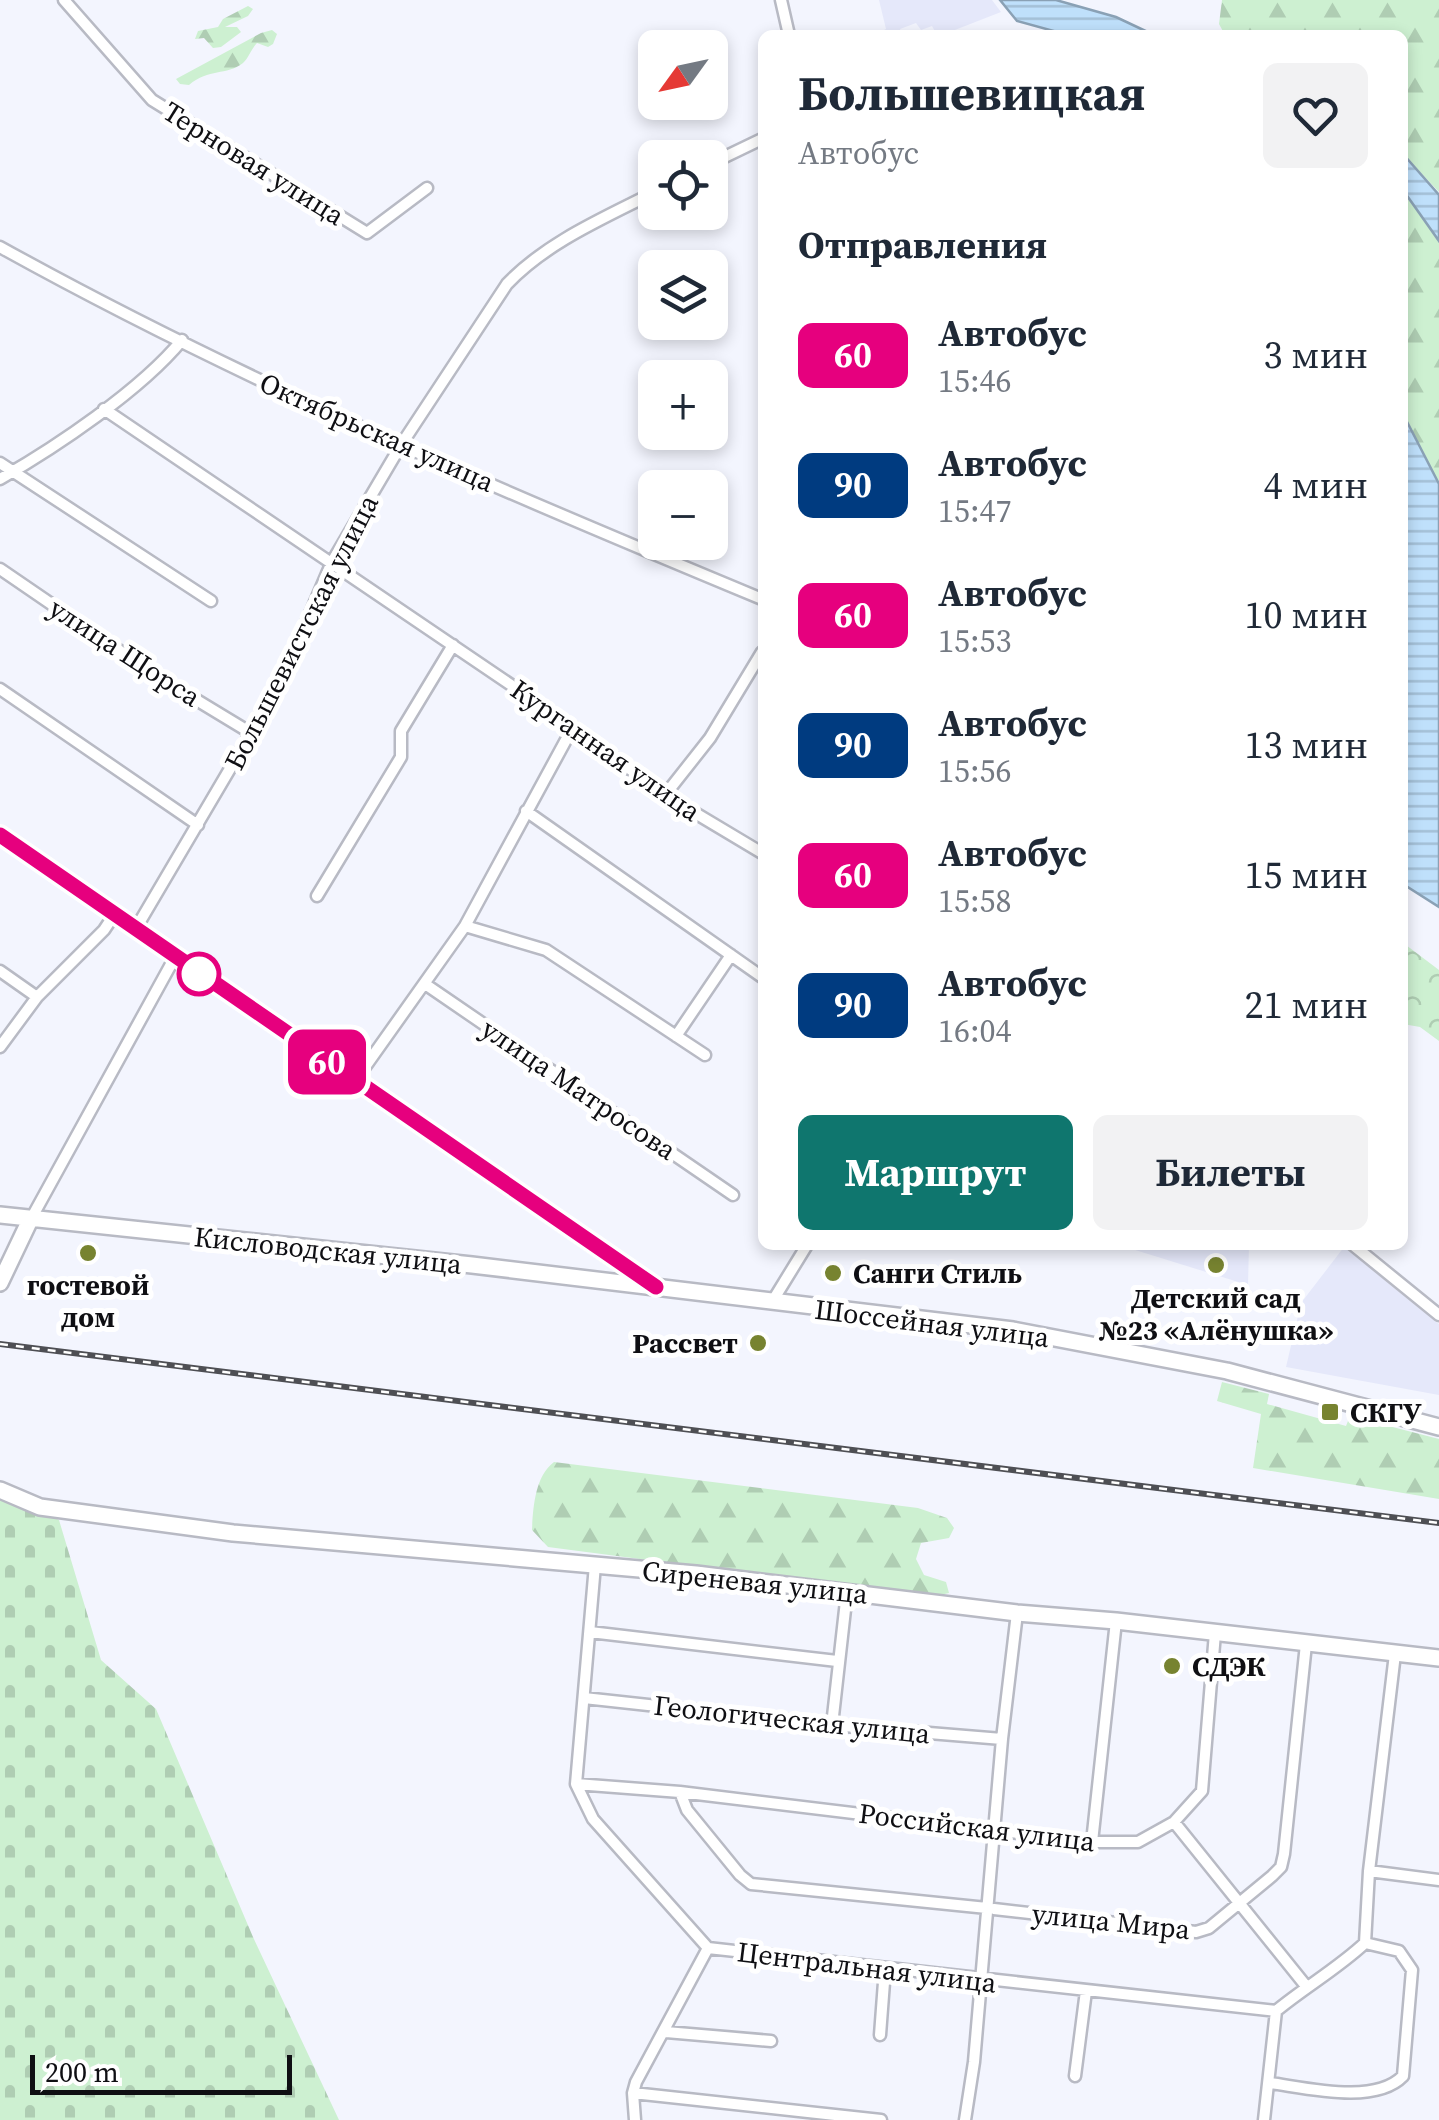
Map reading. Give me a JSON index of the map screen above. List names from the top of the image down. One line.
{"streets":{"street":["Терновая улица","Октябрьская улица","Большевистская улица","улица Щорса","Курганная улица","улица Матросова","Кисловодская улица","Шоссейная улица","Сиреневая улица","Геологическая улица","Российская улица","улица Мира","Центральная улица"]},"crossings":[["Октябрьская улица","Большевистская улица"],["Большевистская улица","улица Щорса"],["Большевистская улица","Курганная улица"],["Кисловодская улица","Шоссейная улица"],["Сиреневая улица","Российская улица"],["Сиреневая улица","улица Мира"],["Российская улица","улица Мира"],["Российская улица","Центральная улица"]],"places":{"other":["гостевой дом","Детский сад №23 «Алёнушка»","Санги Стиль","Рассвет","СДЭК"],"transit":["СКГУ"]},"lines":["bus line 60"],"scale_bar":"200 m","north":"bottom left","page":{"on_map":"60","map_buttons":["+","−"],"heading":[["Большевицкая","Автобус"],"Отправления"],"list":[{"mark":"60","name":"Автобус","note":"15:46","value":"3 мин"},{"mark":"90","name":"Автобус","note":"15:47","value":"4 мин"},{"mark":"60","name":"Автобус","note":"15:53","value":"10 мин"},{"mark":"90","name":"Автобус","note":"15:56","value":"13 мин"},{"mark":"60","name":"Автобус","note":"15:58","value":"15 мин"},{"mark":"90","name":"Автобус","note":"16:04","value":"21 мин"}],"buttons":["Маршрут","Билеты"],"scale":"200 m"}}
